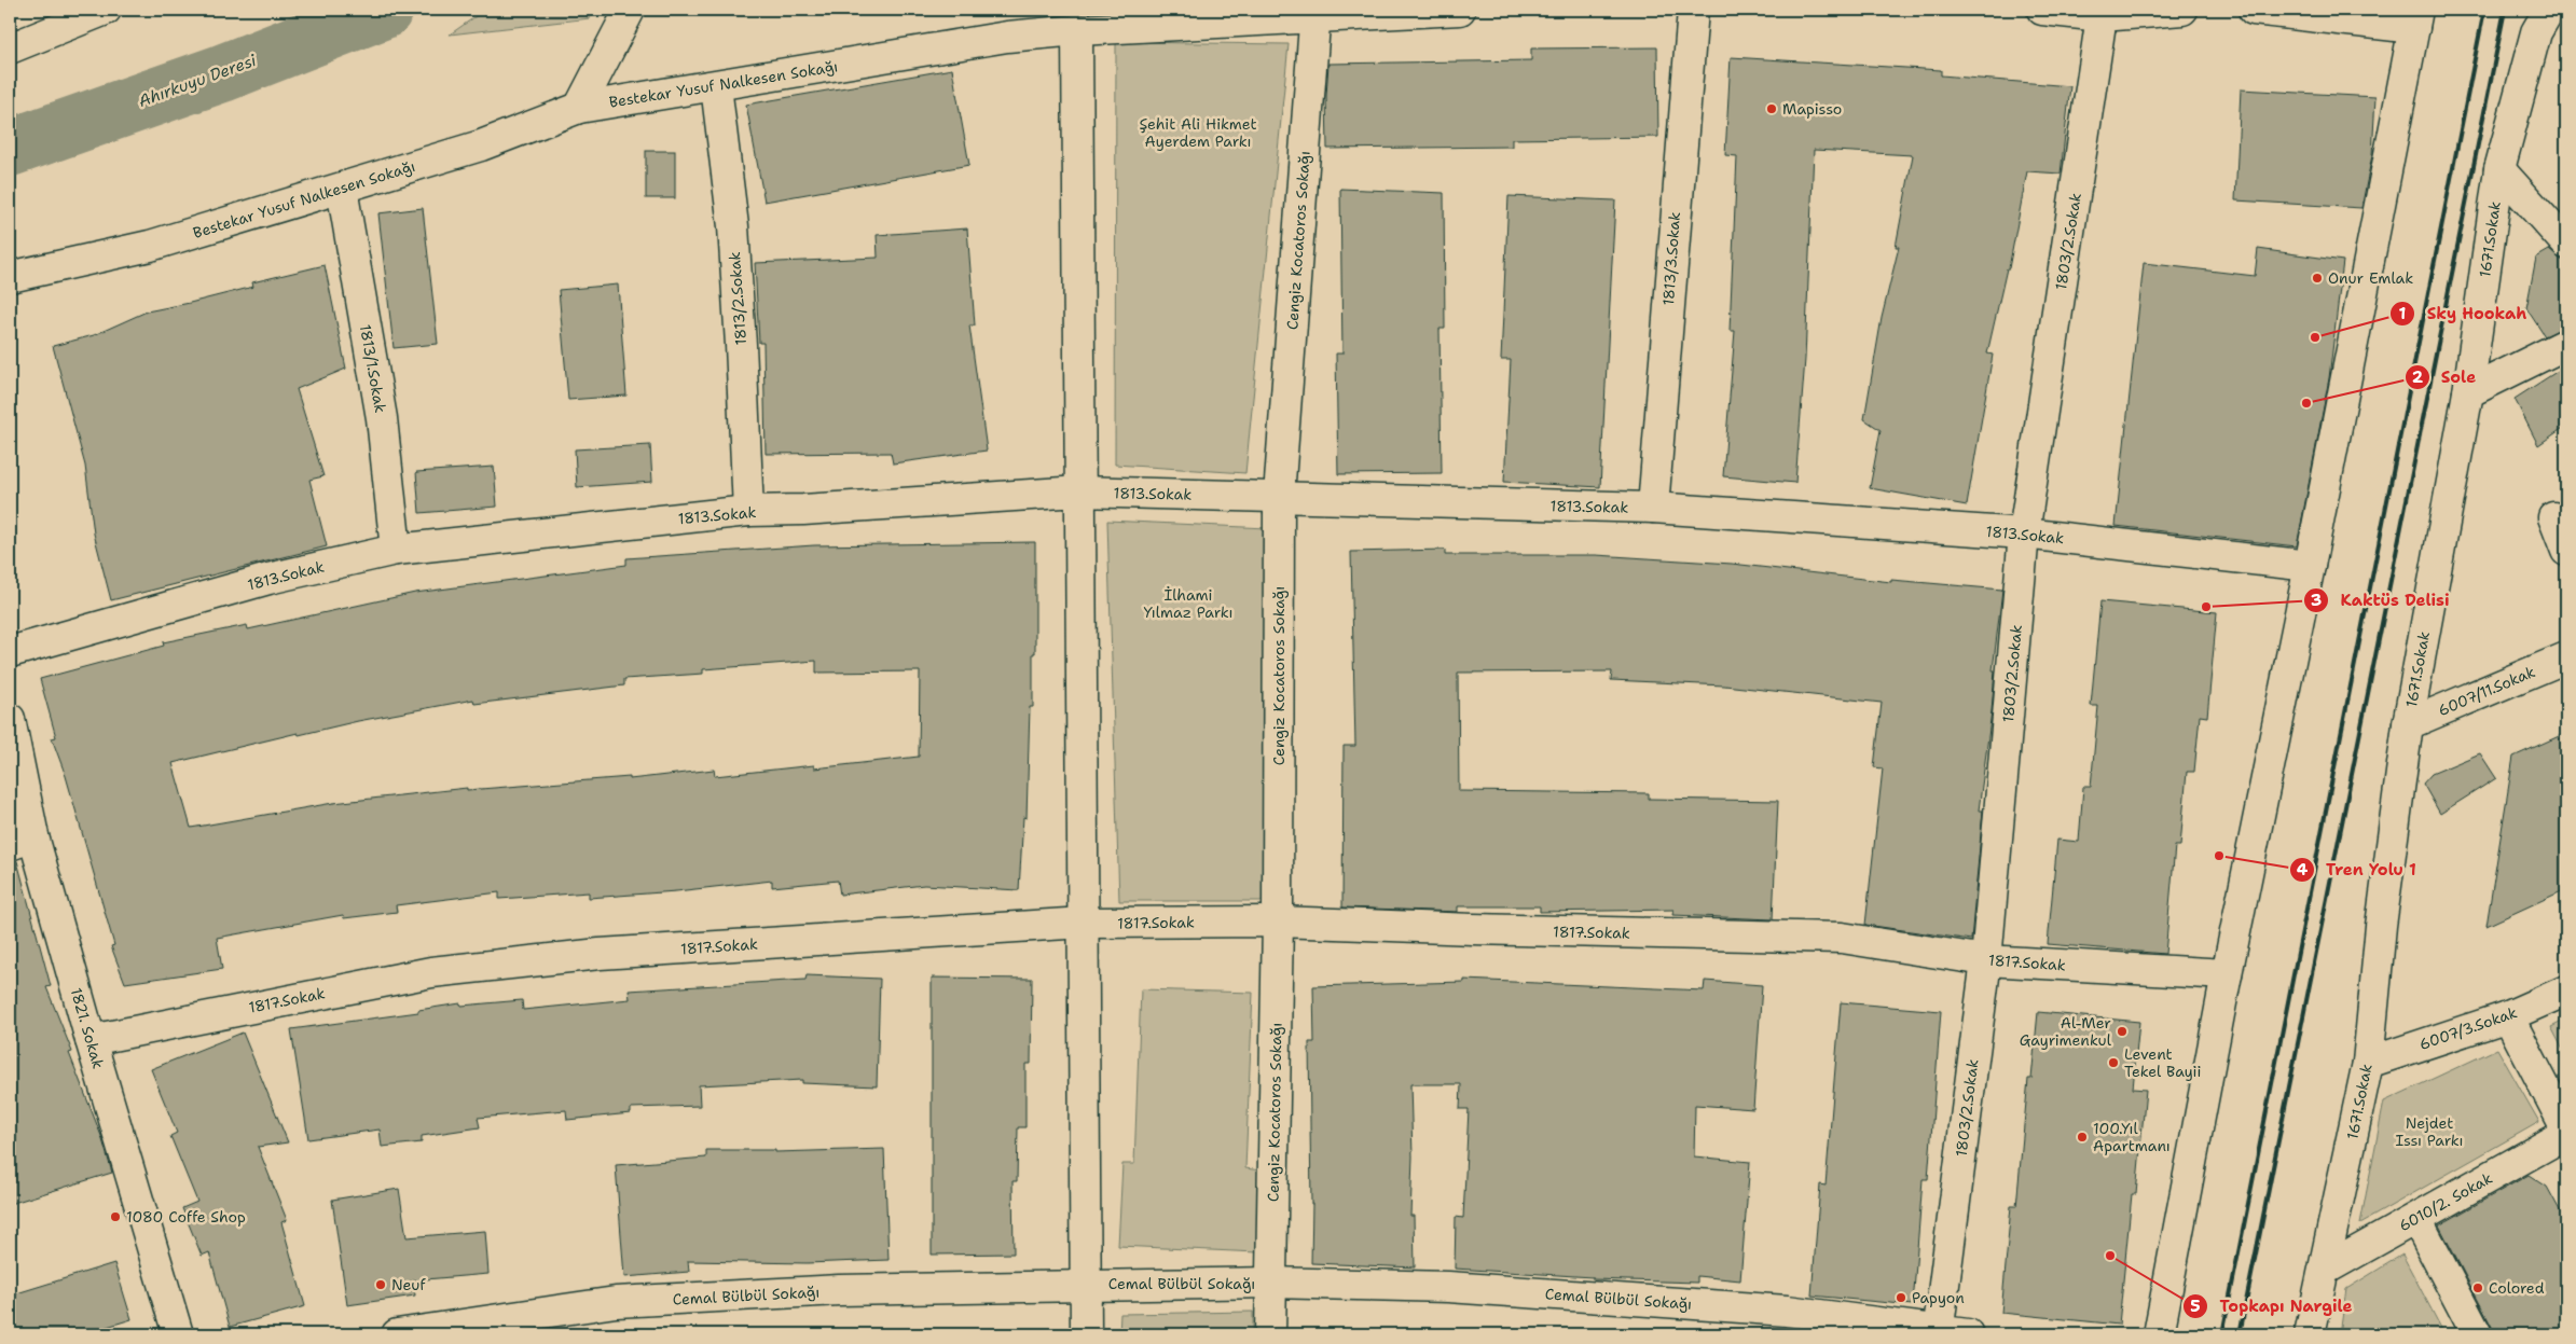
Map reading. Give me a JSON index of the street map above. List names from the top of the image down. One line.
{"streets":{"street":["Bestekar Yusuf Nalkesen Sokağı","1671.Sokak","Cengiz Kocatoros Sokağı","1803/2.Sokak","1813/3.Sokak","1813/2.Sokak","1813/1.Sokak","1813.Sokak","6007/11.Sokak","1817.Sokak","1821. Sokak","6007/3.Sokak","6010/2. Sokak","Cemal Bülbül Sokağı"]},"crossings":[["Bestekar Yusuf Nalkesen Sokağı","Cengiz Kocatoros Sokağı"],["Bestekar Yusuf Nalkesen Sokağı","1813/2.Sokak"],["Bestekar Yusuf Nalkesen Sokağı","1813/1.Sokak"],["1671.Sokak","6007/11.Sokak"],["1671.Sokak","6007/3.Sokak"],["1671.Sokak","6010/2. Sokak"],["Cengiz Kocatoros Sokağı","1813.Sokak"],["Cengiz Kocatoros Sokağı","1817.Sokak"],["Cengiz Kocatoros Sokağı","Cemal Bülbül Sokağı"],["1803/2.Sokak","1813.Sokak"],["1803/2.Sokak","1817.Sokak"],["1803/2.Sokak","Cemal Bülbül Sokağı"],["1813/3.Sokak","1813.Sokak"],["1813/2.Sokak","1813.Sokak"],["1813/1.Sokak","1813.Sokak"],["1817.Sokak","1821. Sokak"]],"water":["Ahırkuyu Deresi"],"parks":["Şehit Ali Hikmet Ayerdem Parkı","İlhami Yılmaz Parkı","Nejdet Issı Parkı"],"places":["Mapisso","Onur Emlak","Sky Hookah","Sole","Kaktüs Delisi","Tren Yolu 1","Al-Mer Gayrimenkul","Levent Tekel Bayii","100.Yıl Apartmanı","1080 Coffe Shop","Topkapı Nargile","Neuf","Colored","Papyon"]}
